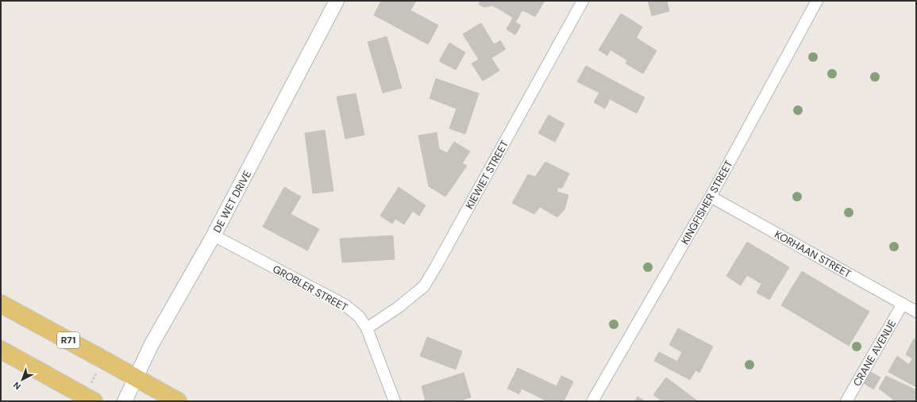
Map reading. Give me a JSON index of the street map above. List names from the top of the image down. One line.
{"streets":{"main road":["R71"],"street":["KIEWIET STREET","DE WET DRIVE","KINGFISHER STREET","KORHAAN STREET","GROBLER STREET","CRANE AVENUE"]},"crossings":[["KIEWIET STREET","GROBLER STREET"],["DE WET DRIVE","GROBLER STREET"],["DE WET DRIVE","R71"],["KINGFISHER STREET","KORHAAN STREET"],["KORHAAN STREET","CRANE AVENUE"]],"north":"bottom left"}
